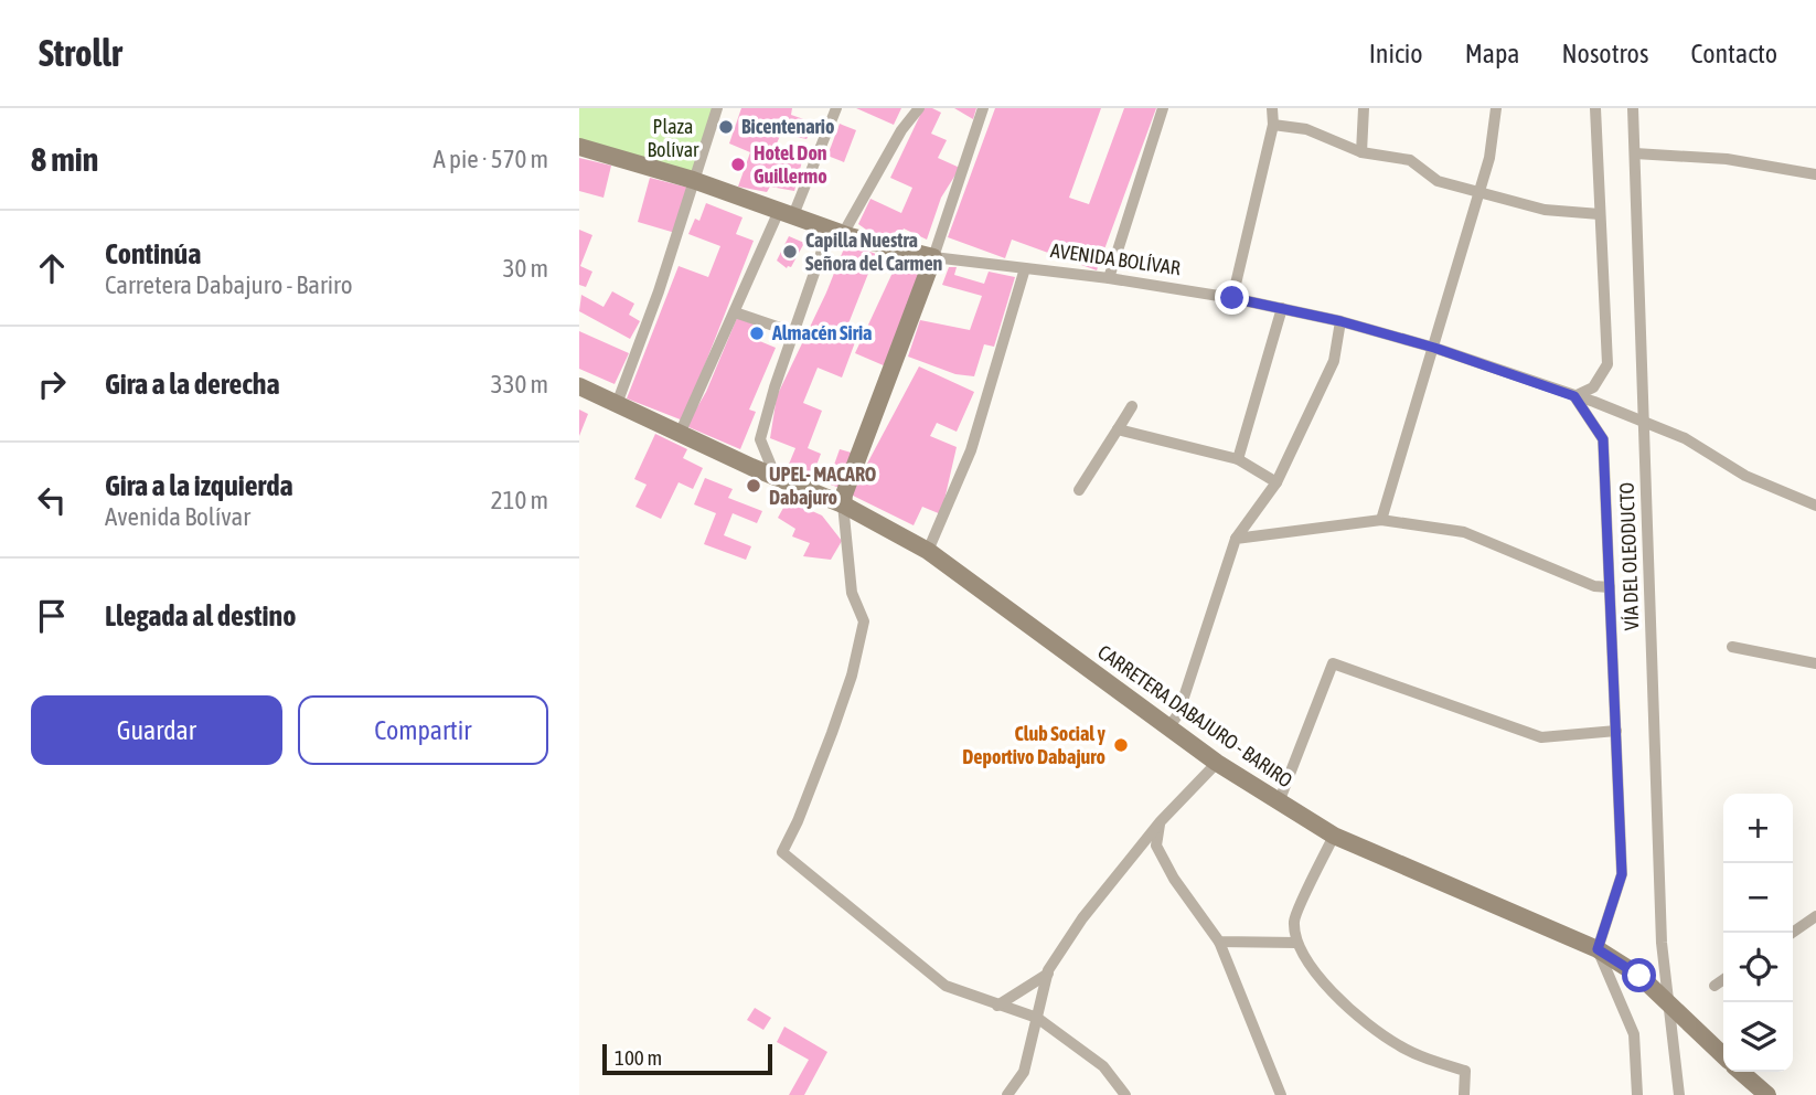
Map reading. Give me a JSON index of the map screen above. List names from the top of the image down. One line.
{"streets":{"street":["AVENIDA BOLÍVAR","VÍA DEL OLEODUCTO","CARRETERA DABAJURO - BARIRO"]},"crossings":[["AVENIDA BOLÍVAR","VÍA DEL OLEODUCTO"],["VÍA DEL OLEODUCTO","CARRETERA DABAJURO - BARIRO"]],"parks":["Plaza Bolívar"],"places":["Bicentenario","Hotel Don Guillermo","Capilla Nuestra Señora del Carmen","Almacén Siria","UPEL- MACARO Dabajuro","Club Social y Deportivo Dabajuro"],"scale_bar":"100 m","page":{"header":"Strollr","nav":["Inicio","Mapa","Nosotros","Contacto"],"heading":["8 min","A pie · 570 m"],"list":[["Continúa","Carretera Dabajuro - Bariro","30 m"],["Gira a la derecha","330 m"],["Gira a la izquierda","Avenida Bolívar","210 m"],"Llegada al destino"],"buttons":["Guardar","Compartir"],"map_buttons":["+","−"],"scale":"100 m"}}
